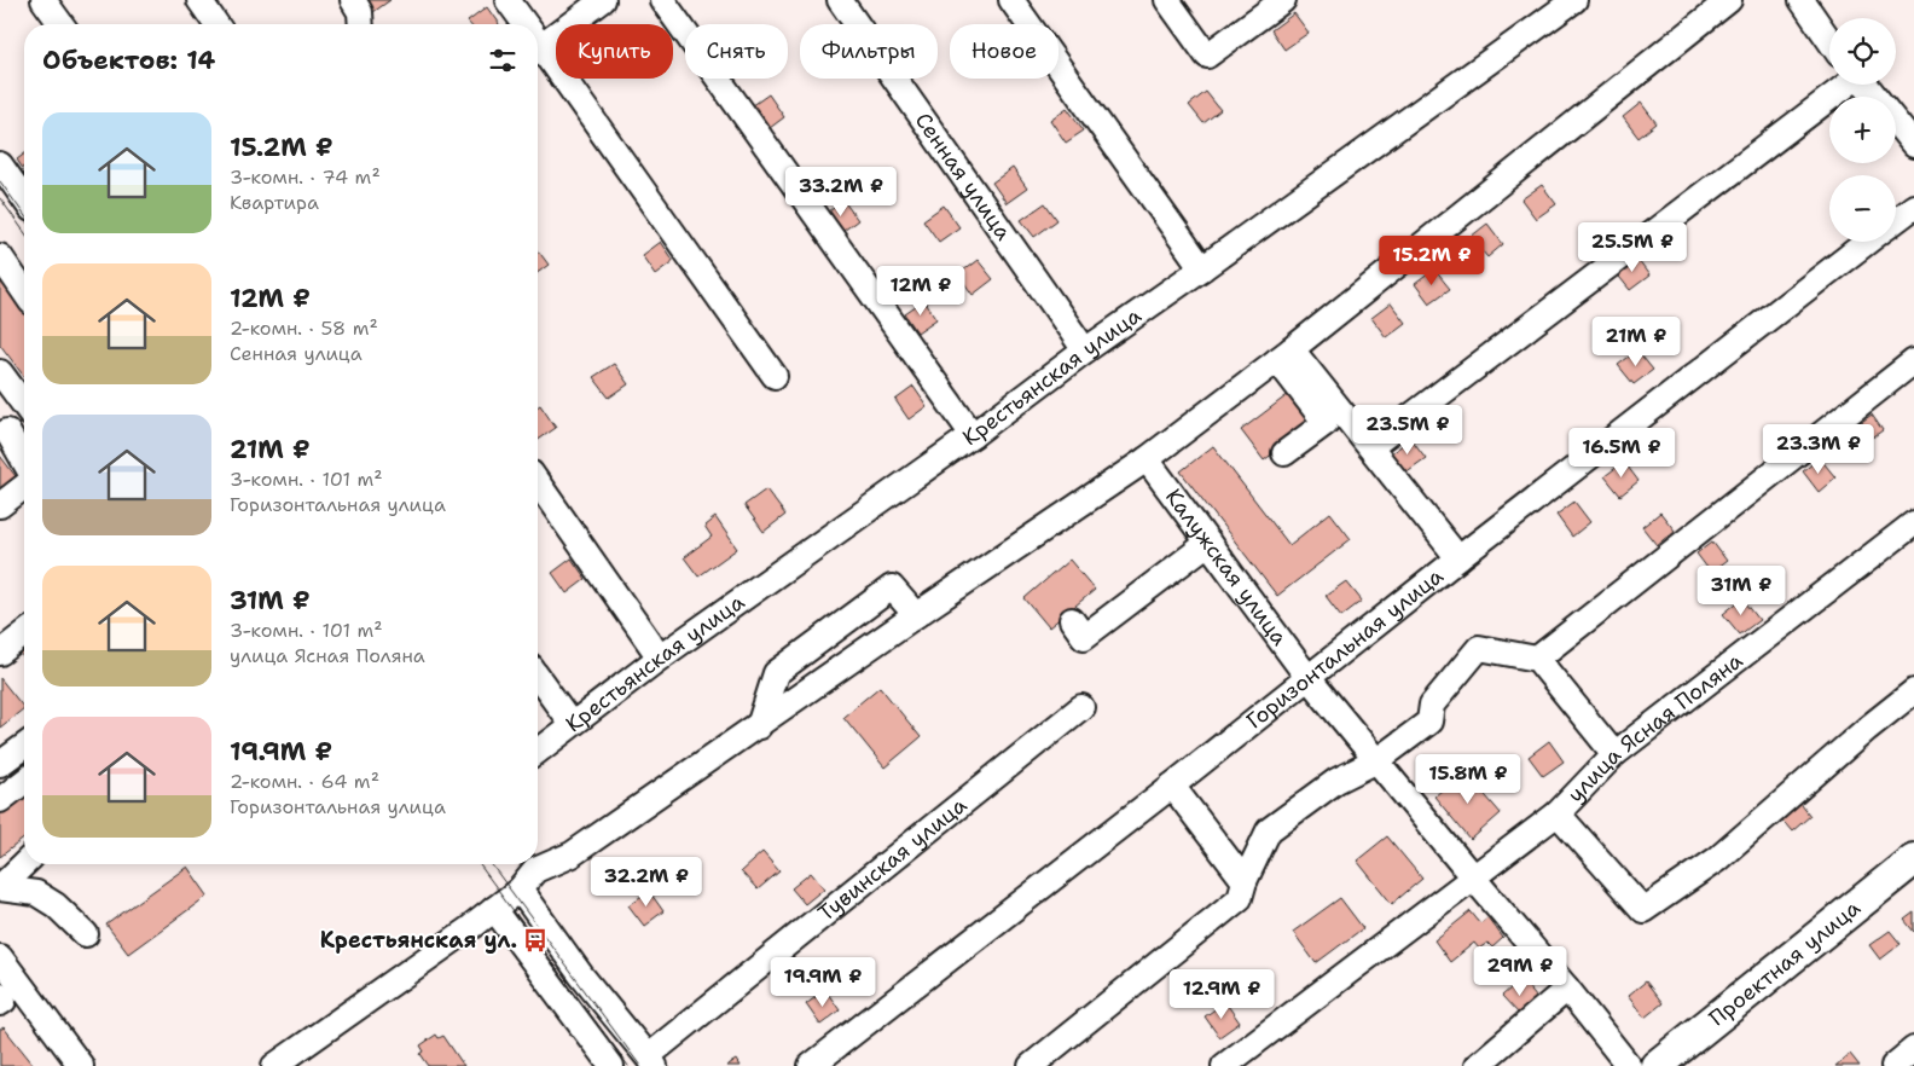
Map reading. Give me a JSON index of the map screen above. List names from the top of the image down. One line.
{"streets":{"main road":["Проектная улица"],"street":["Сенная улица","Крестьянская улица","Калужская улица","Горизонтальная улица","улица Ясная Поляна","Тувинская улица"]},"crossings":[["Сенная улица","Крестьянская улица"],["Калужская улица","Горизонтальная улица"],["Калужская улица","улица Ясная Поляна"]],"places":{"bus stop":["Крестьянская ул."]},"page":{"map_buttons":["+","−"],"chip":["Купить","Снять","Фильтры","Новое"],"heading":"Объектов: 14","list":[{"name":"15.2M ₽","note":"3-комн. · 74 m² · Квартира"},{"name":"12M ₽","note":"2-комн. · 58 m² · Сенная улица"},{"name":"21M ₽","note":"3-комн. · 101 m² · Горизонтальная улица"},{"name":"31M ₽","note":"3-комн. · 101 m² · улица Ясная Поляна"},{"name":"19.9M ₽","note":"2-комн. · 64 m² · Горизонтальная улица"}],"price":["33.2M ₽","25.5M ₽","15.2M ₽","12M ₽","21M ₽","23.5M ₽","23.3M ₽","16.5M ₽","31M ₽","15.8M ₽","32.2M ₽","29M ₽","19.9M ₽","12.9M ₽"]}}
